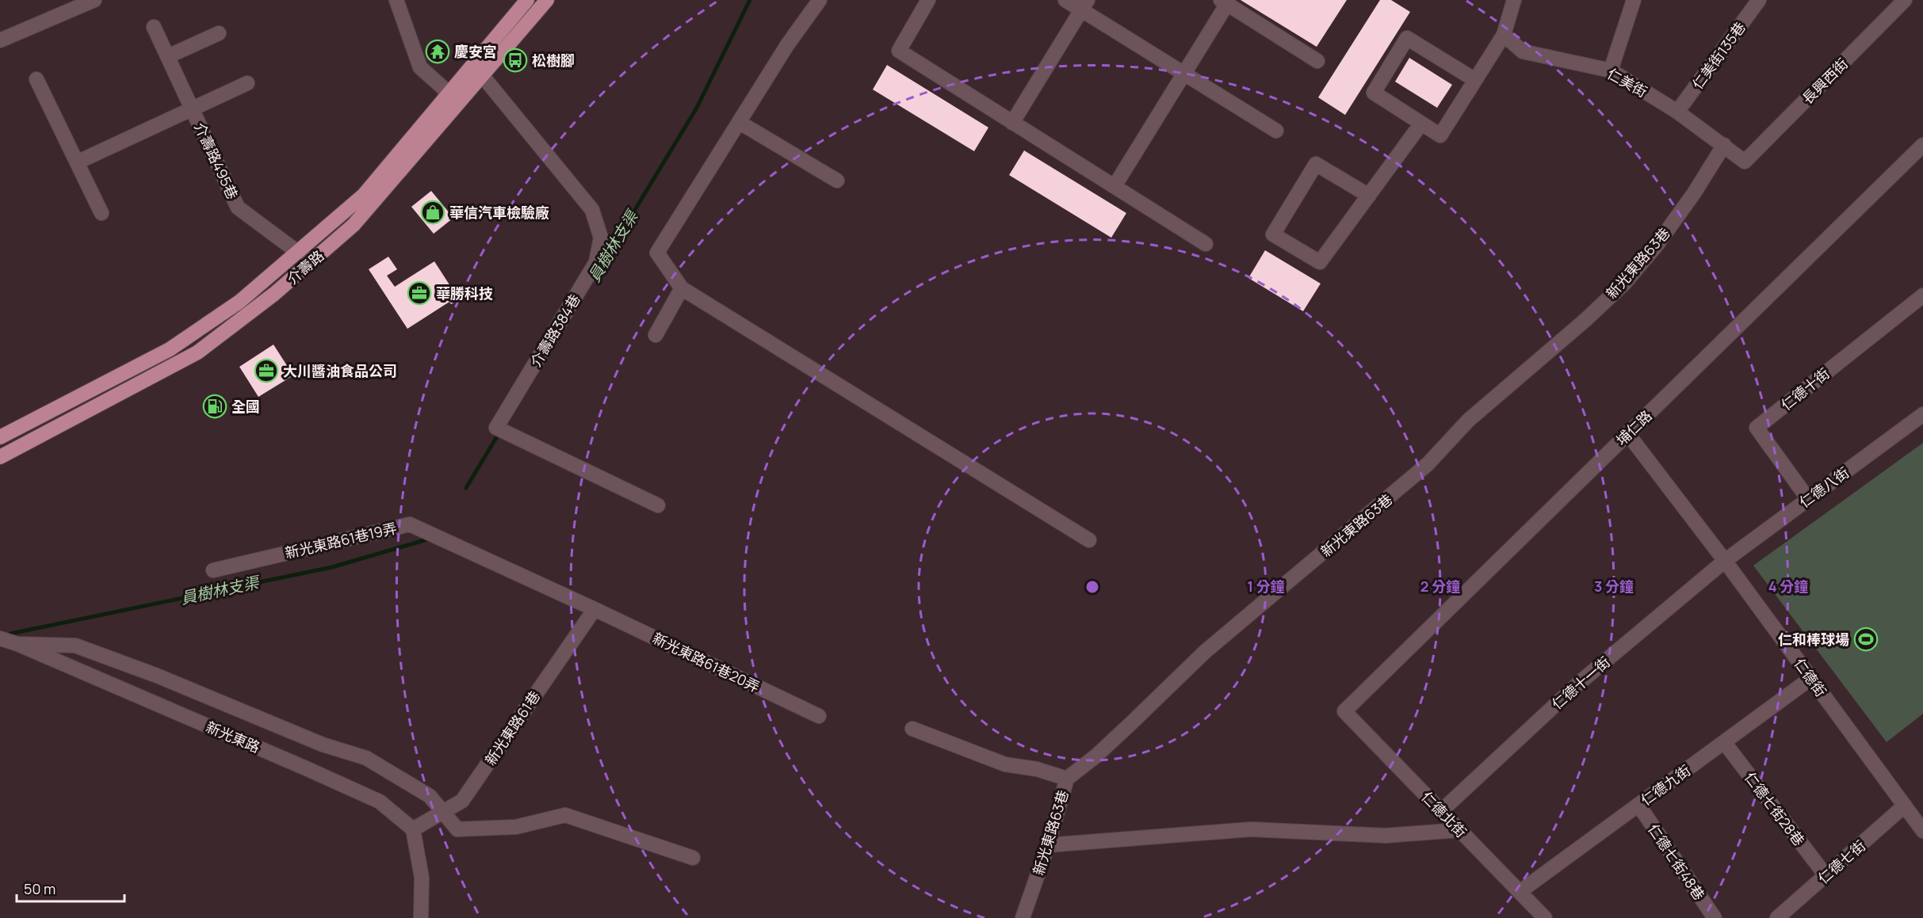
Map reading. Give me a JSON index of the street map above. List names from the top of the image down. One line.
{"streets":{"main road":["介壽路"],"street":["仁美街135巷","長興西街","仁美街","介壽路495巷","新光東路63巷","介壽路384巷","仁德十街","埔仁路","仁德八街","新光東路61巷19弄","新光東路61巷20弄","仁德街","仁德十一街","新光東路61巷","新光東路","仁德九街","仁德七街28巷","仁德北街","仁德七街48巷","仁德七街"]},"crossings":[["仁美街135巷","仁美街"],["長興西街","仁美街"],["仁美街","新光東路63巷"],["介壽路495巷","介壽路"],["介壽路","介壽路384巷"],["仁德十街","仁德八街"],["埔仁路","仁德街"],["埔仁路","仁德北街"],["仁德八街","仁德街"],["仁德八街","仁德十一街"],["新光東路61巷19弄","新光東路61巷20弄"],["新光東路61巷19弄","新光東路61巷"],["新光東路61巷20弄","新光東路61巷"],["仁德街","仁德十一街"],["仁德街","仁德九街"],["仁德街","仁德七街"],["仁德十一街","仁德北街"],["新光東路61巷","新光東路"],["仁德九街","仁德七街28巷"],["仁德九街","仁德北街"],["仁德九街","仁德七街48巷"],["仁德七街28巷","仁德七街"]],"water":["員樹林支渠"],"places":{"temple":["慶安宮"],"bus stop":["松樹腳"],"shop":["華信汽車檢驗廠"],"office":["華勝科技","大川醬油食品公司"],"fuel station":["全國"],"sports":["仁和棒球場"]},"scale_bar":"50 m","rings":["1 分鐘","2 分鐘","3 分鐘","4 分鐘"]}
